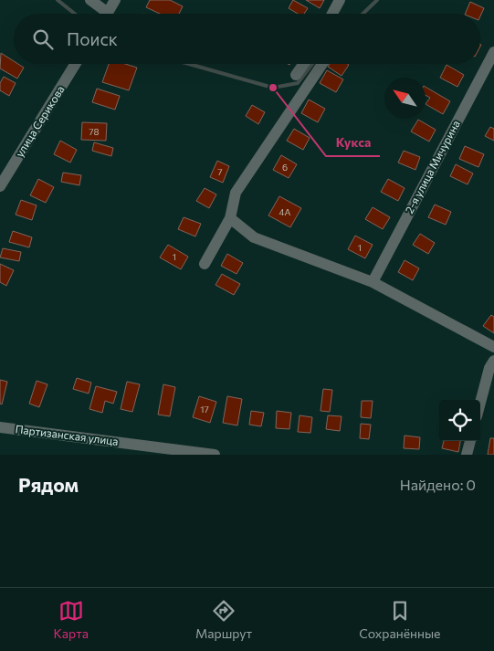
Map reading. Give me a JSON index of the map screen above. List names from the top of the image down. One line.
{"streets":{"street":["улица Серикова","2-я улица Мичурина","Партизанская улица"]},"places":["Кукса"],"house_numbers":["78","6","7","4А","1","1","17"],"north":"top left","page":{"search":"Поиск","heading":["Рядом","Найдено: 0"],"nav":["Карта","Маршрут","Сохранённые"]}}
